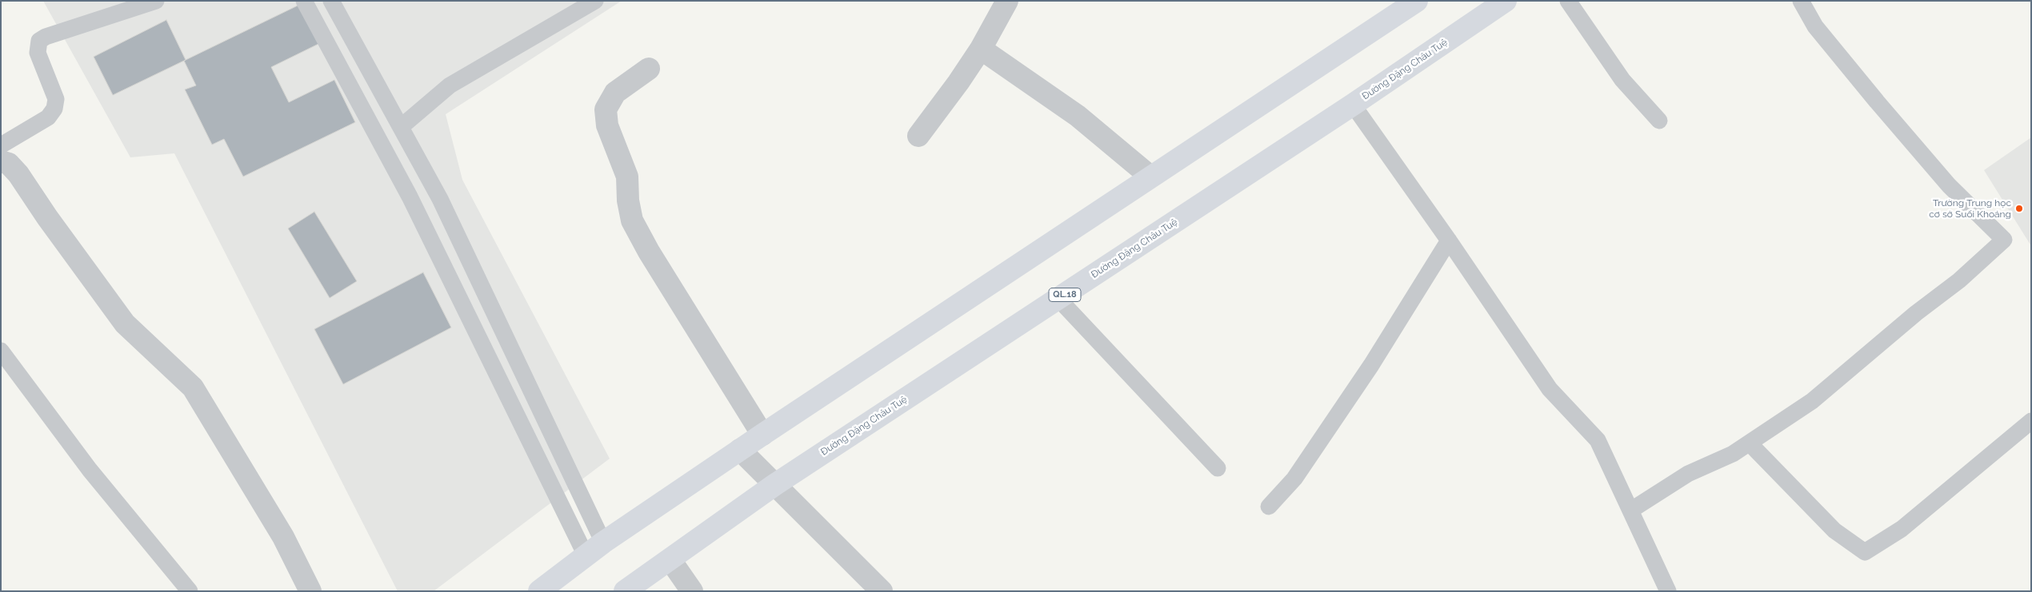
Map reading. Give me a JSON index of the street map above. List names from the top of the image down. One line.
{"streets":{"main road":["Đường Đặng Châu Tuệ","QL.18"]},"places":["Trường Trung học cơ sở Suối Khoáng"]}
